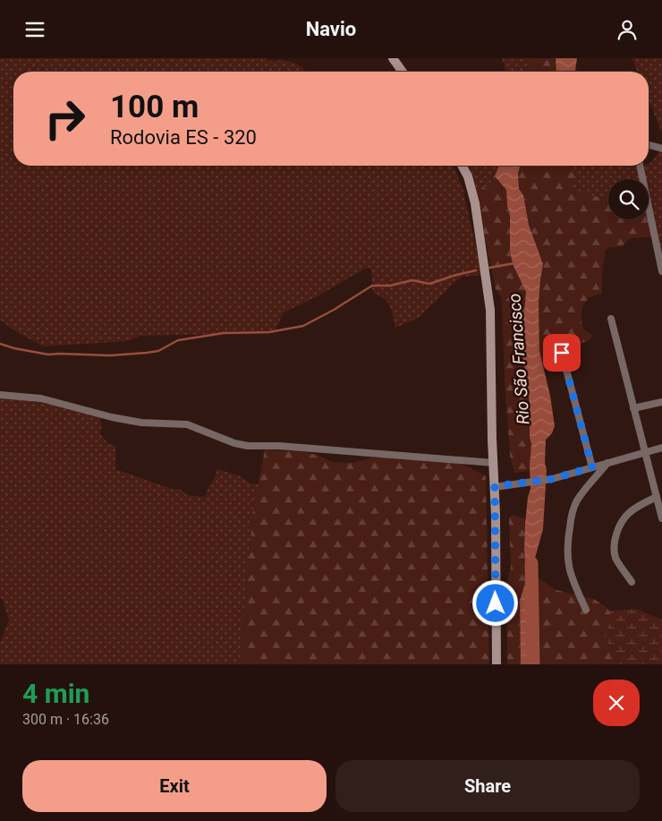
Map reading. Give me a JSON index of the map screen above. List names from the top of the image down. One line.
{"water":["Rio São Francisco"],"page":{"header":"Navio","turn":["100 m","Rodovia ES - 320"],"heading":["4 min","300 m · 16:36"],"buttons":["Exit","Share"]}}
